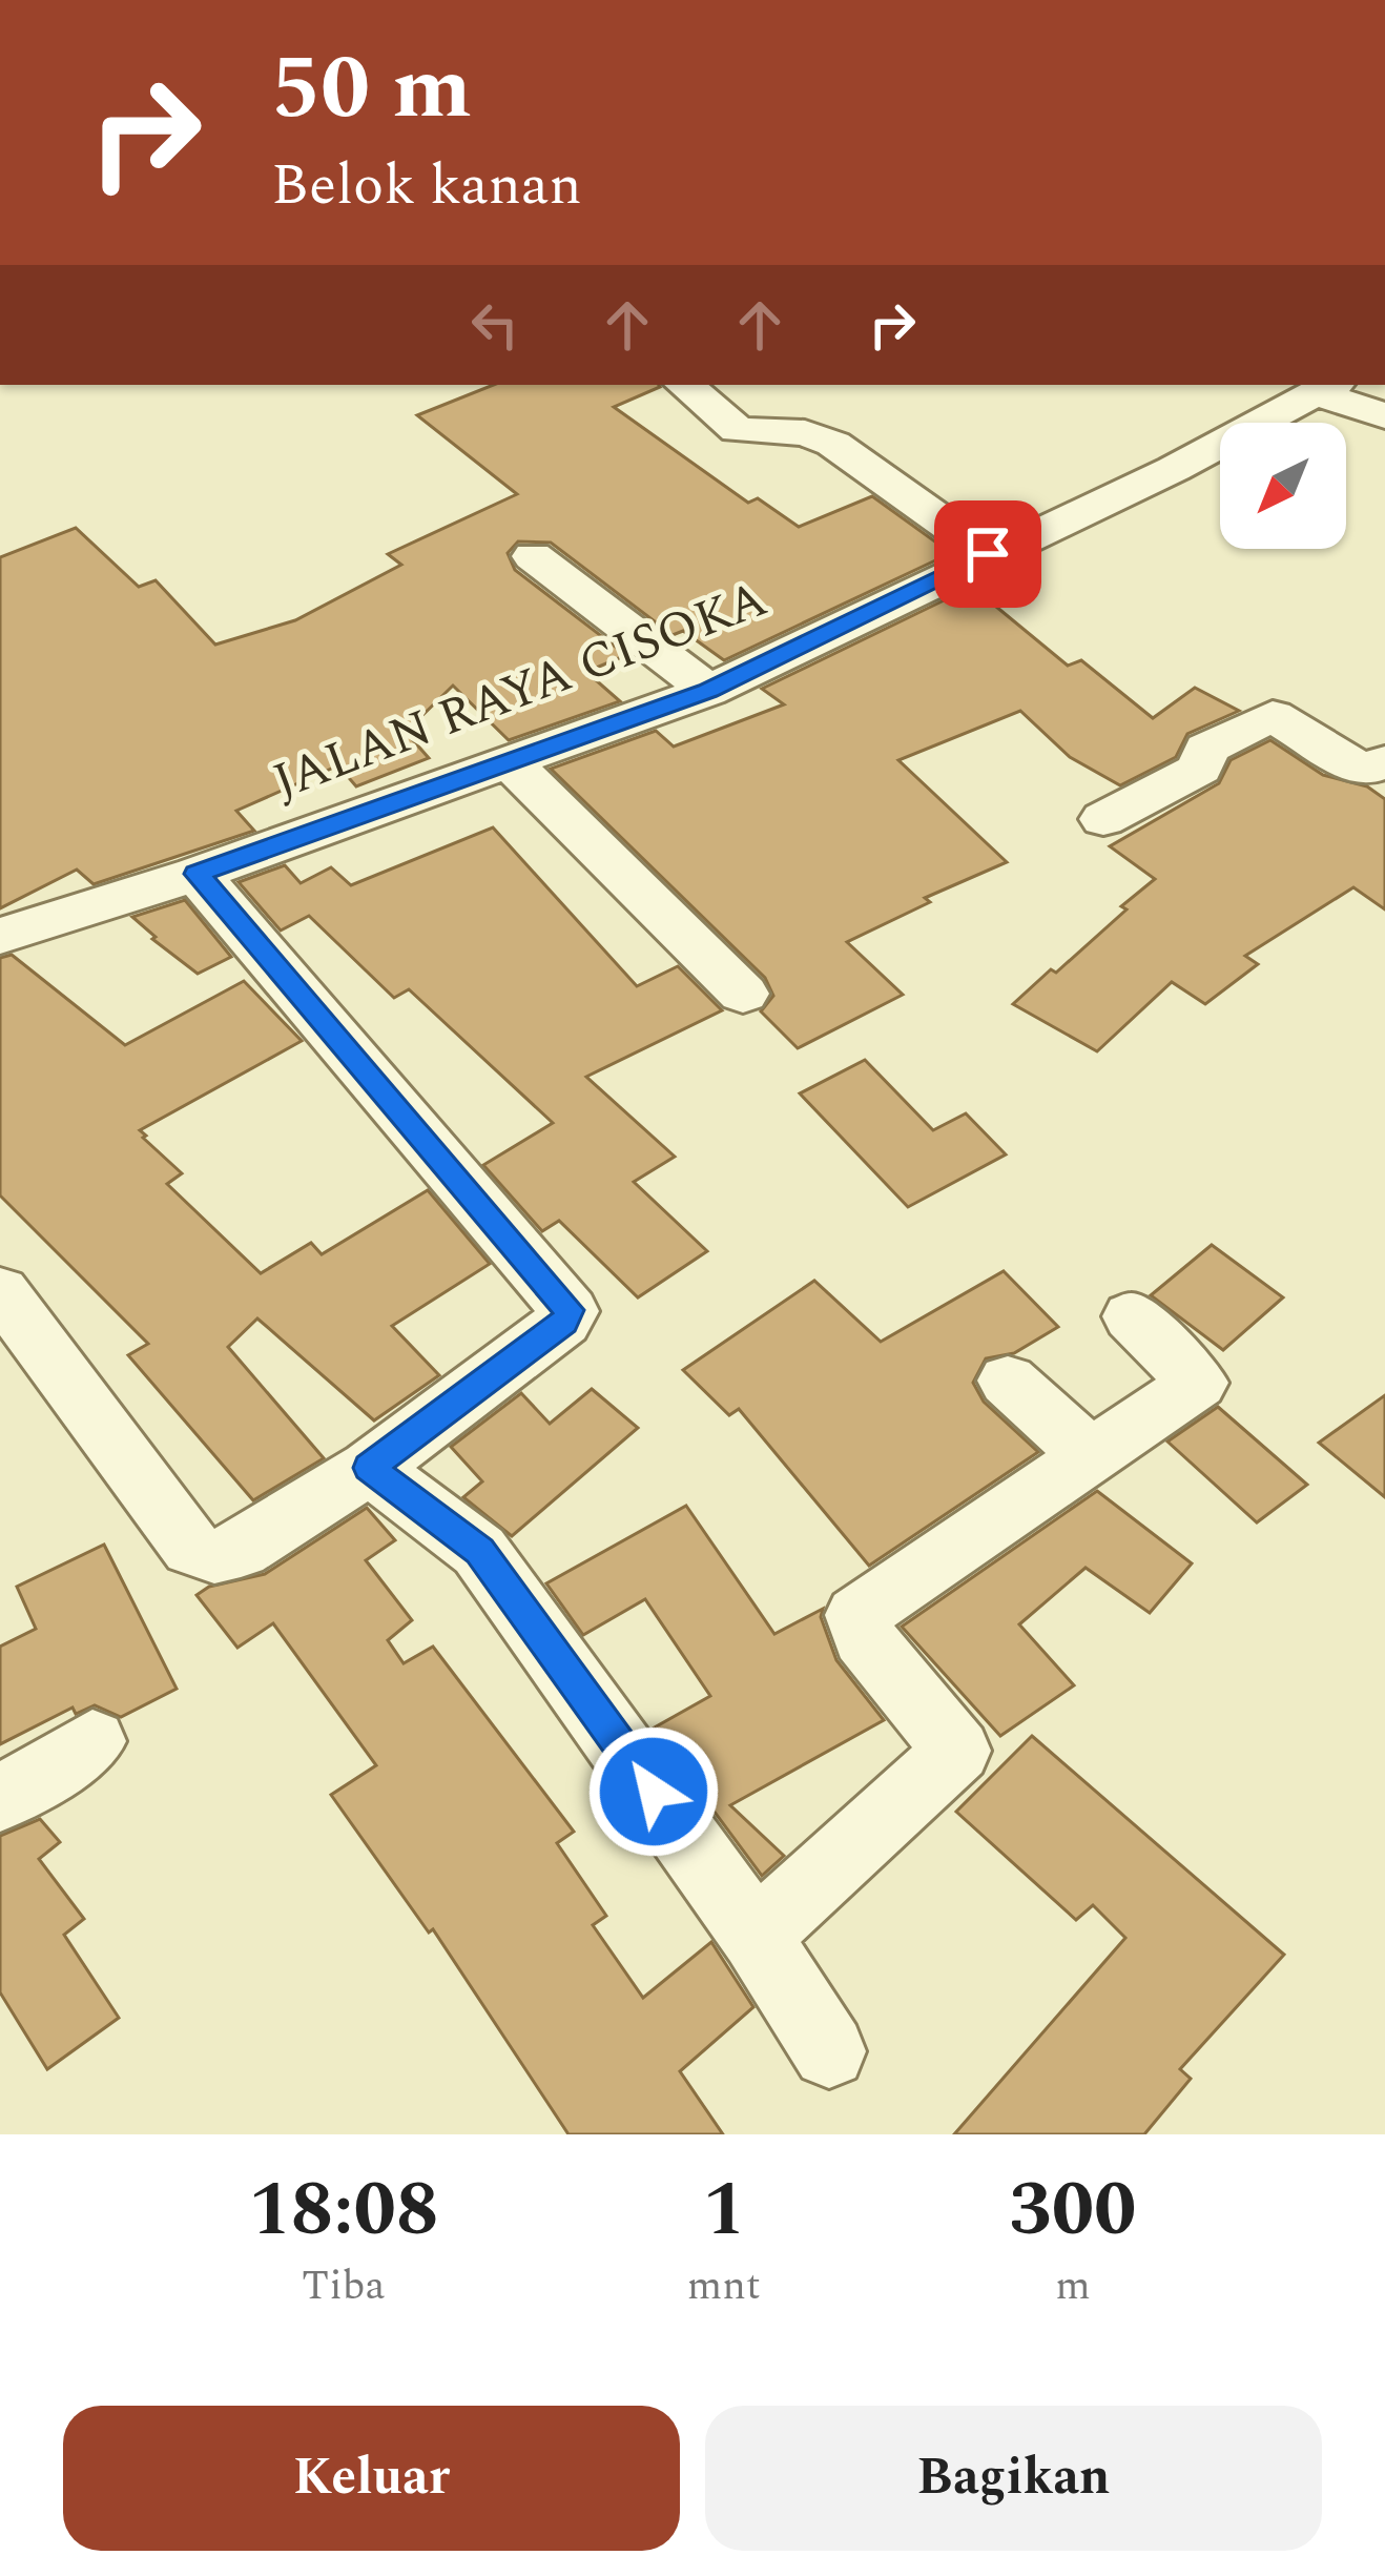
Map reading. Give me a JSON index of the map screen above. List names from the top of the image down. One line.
{"streets":{"street":["JALAN RAYA CISOKA"]},"north":"bottom left","page":{"turn":["50 m","Belok kanan"],"eta":["18:08","Tiba","1","mnt","300","m"],"buttons":["Keluar","Bagikan"]}}
